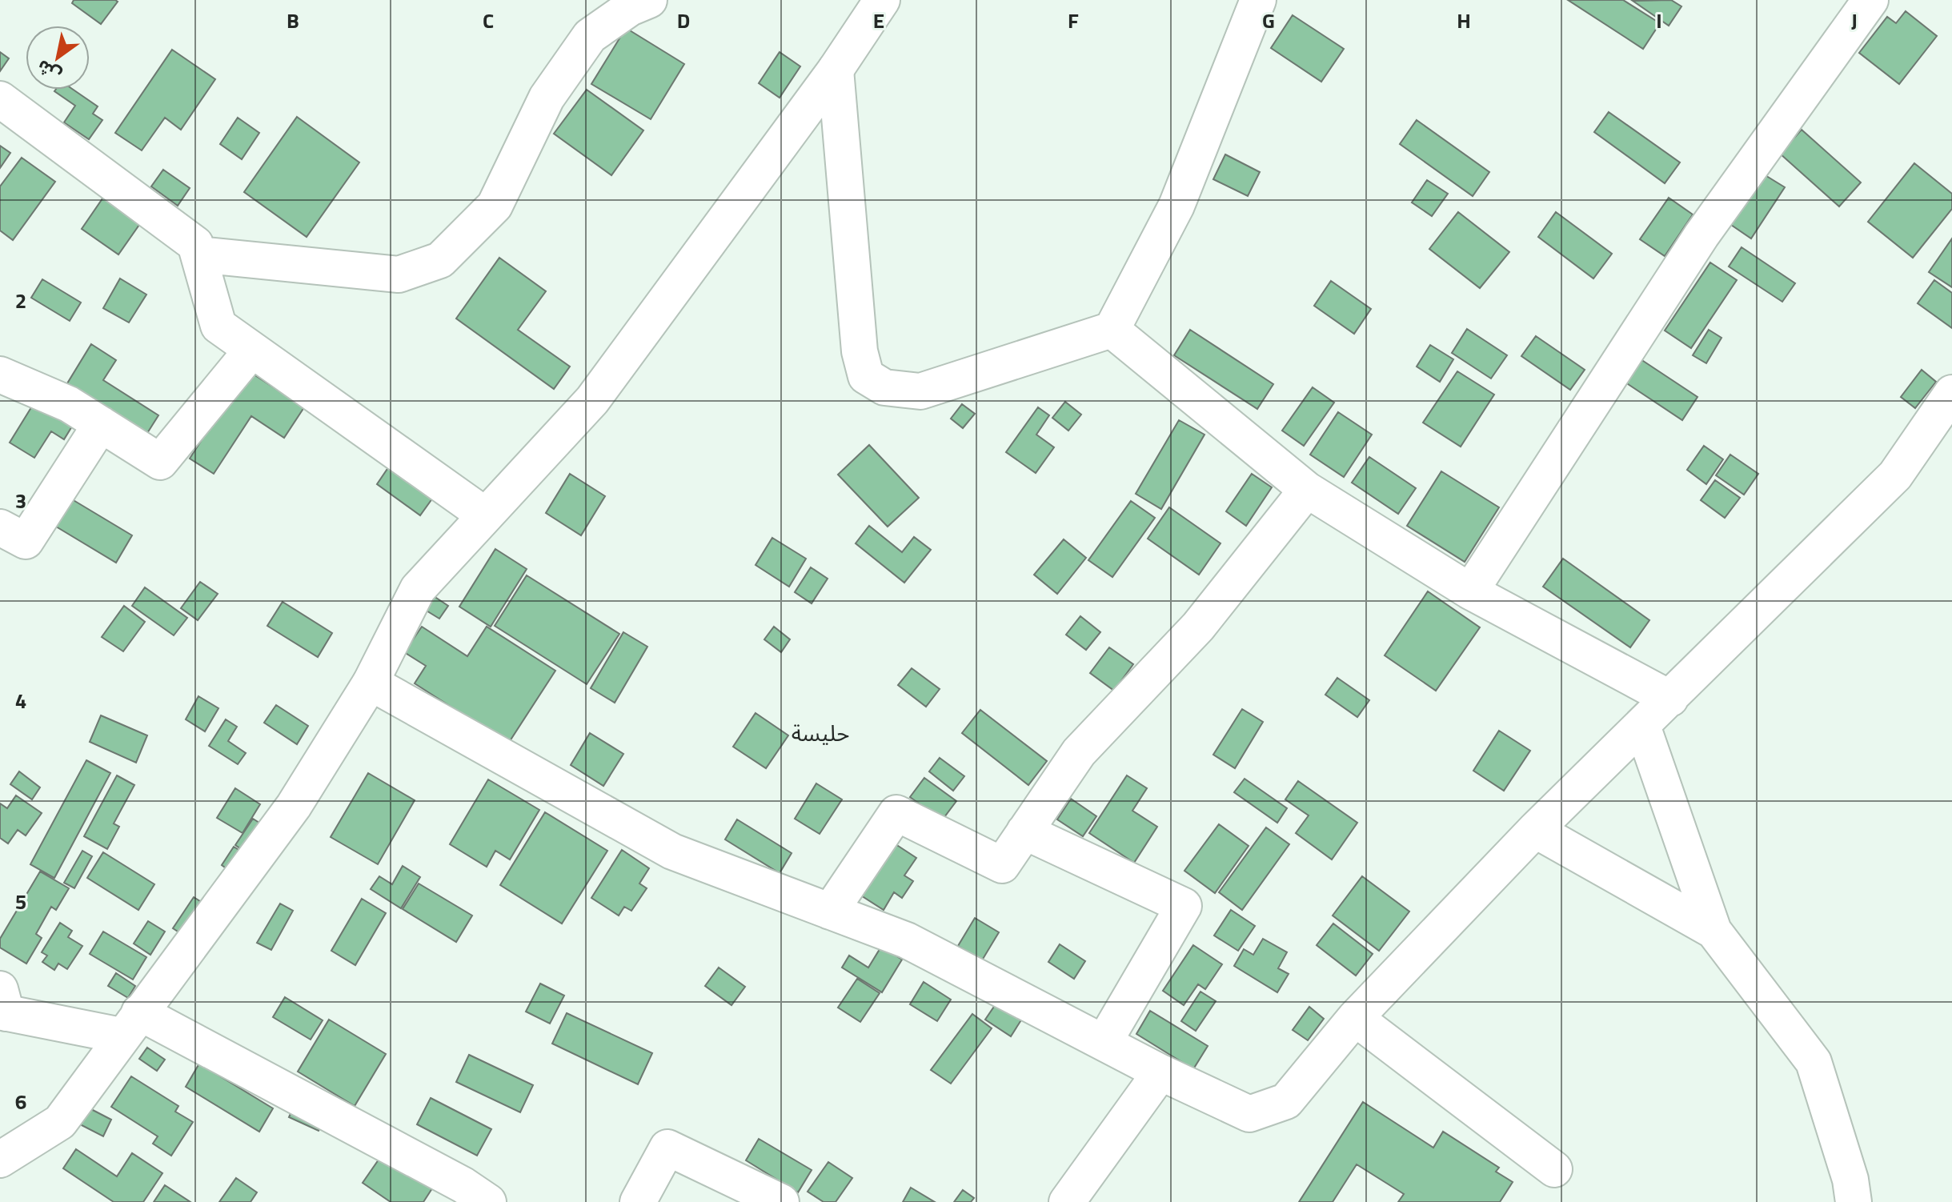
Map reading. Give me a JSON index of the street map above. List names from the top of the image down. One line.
{"districts":["حليسة"],"north":"bottom left","grid":{"columns":["B","C","D","E","F","G","H","I","J"],"rows":["2","3","4","5","6"]}}
